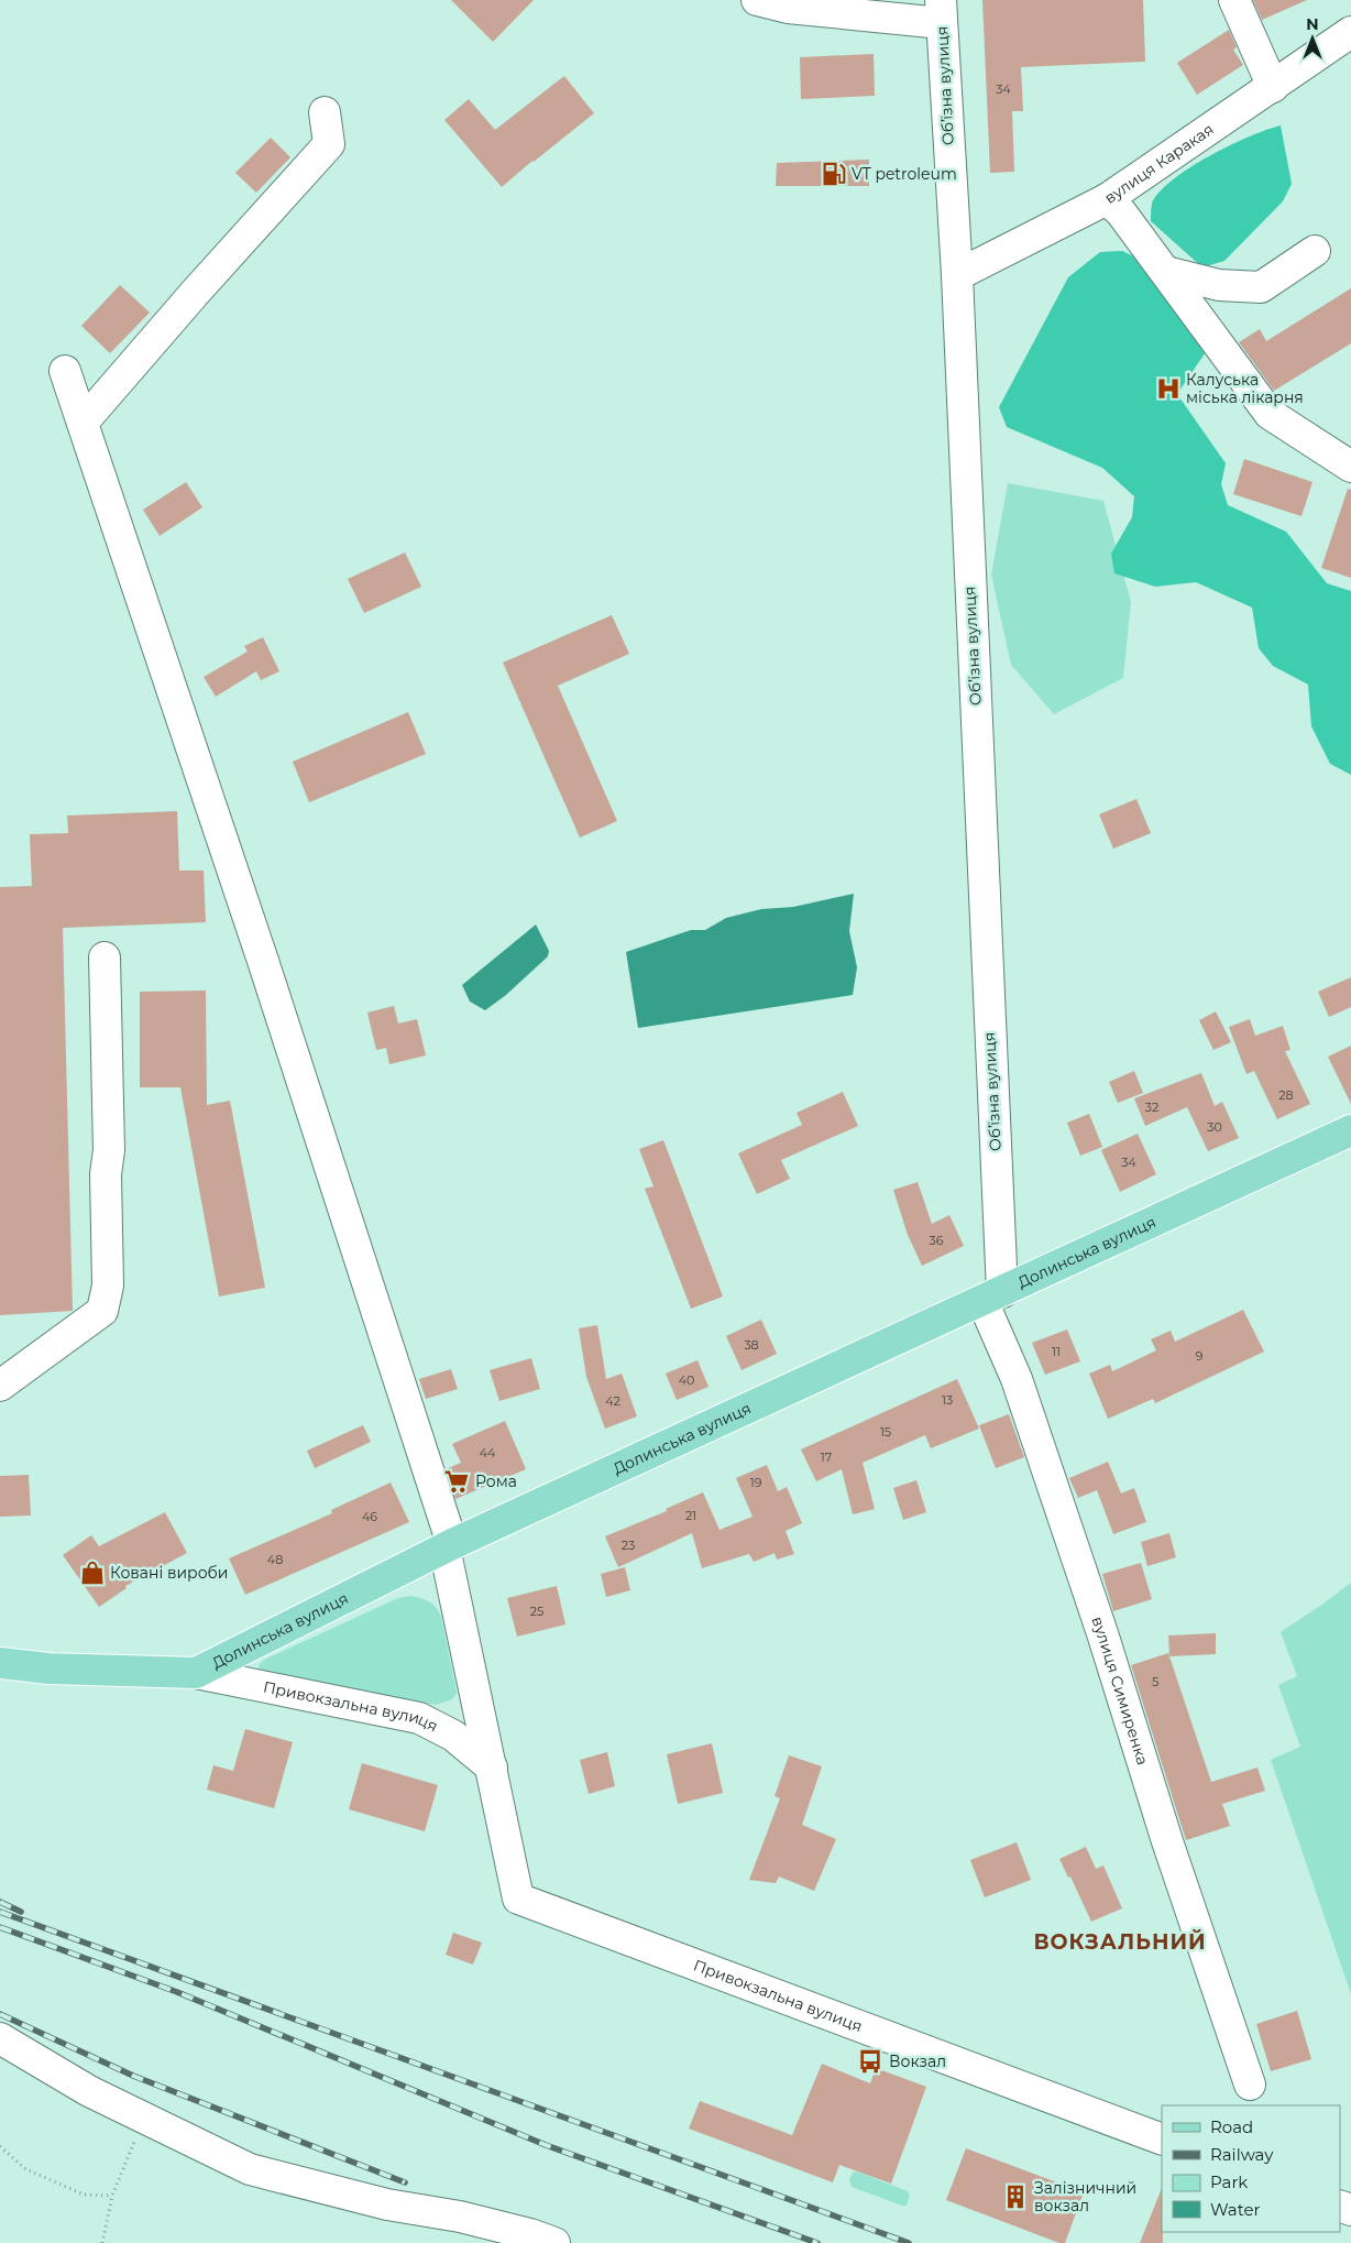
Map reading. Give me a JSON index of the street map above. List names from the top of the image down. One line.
{"streets":{"main road":["Долинська вулиця"],"street":["Обʼїзна вулиця","вулиця Каракая","вулиця Симиренка","Привокзальна вулиця"]},"crossings":[["Обʼїзна вулиця","вулиця Каракая"],["Обʼїзна вулиця","Долинська вулиця"],["Обʼїзна вулиця","вулиця Симиренка"],["Долинська вулиця","вулиця Симиренка"],["Долинська вулиця","Привокзальна вулиця"]],"districts":["ВОКЗАЛЬНИЙ"],"places":{"fuel station":["VT petroleum"],"hospital":["Калуська міська лікарня"],"supermarket":["Рома"],"shop":["Ковані вироби"],"bus stop":["Вокзал"],"building":["Залізничний вокзал"]},"house_numbers":["34","28","32","30","34","36","38","11","9","40","13","42","15","44","17","19","21","46","23","48","25","5"],"legend":["Road","Railway","Park","Water"],"north":"top"}
